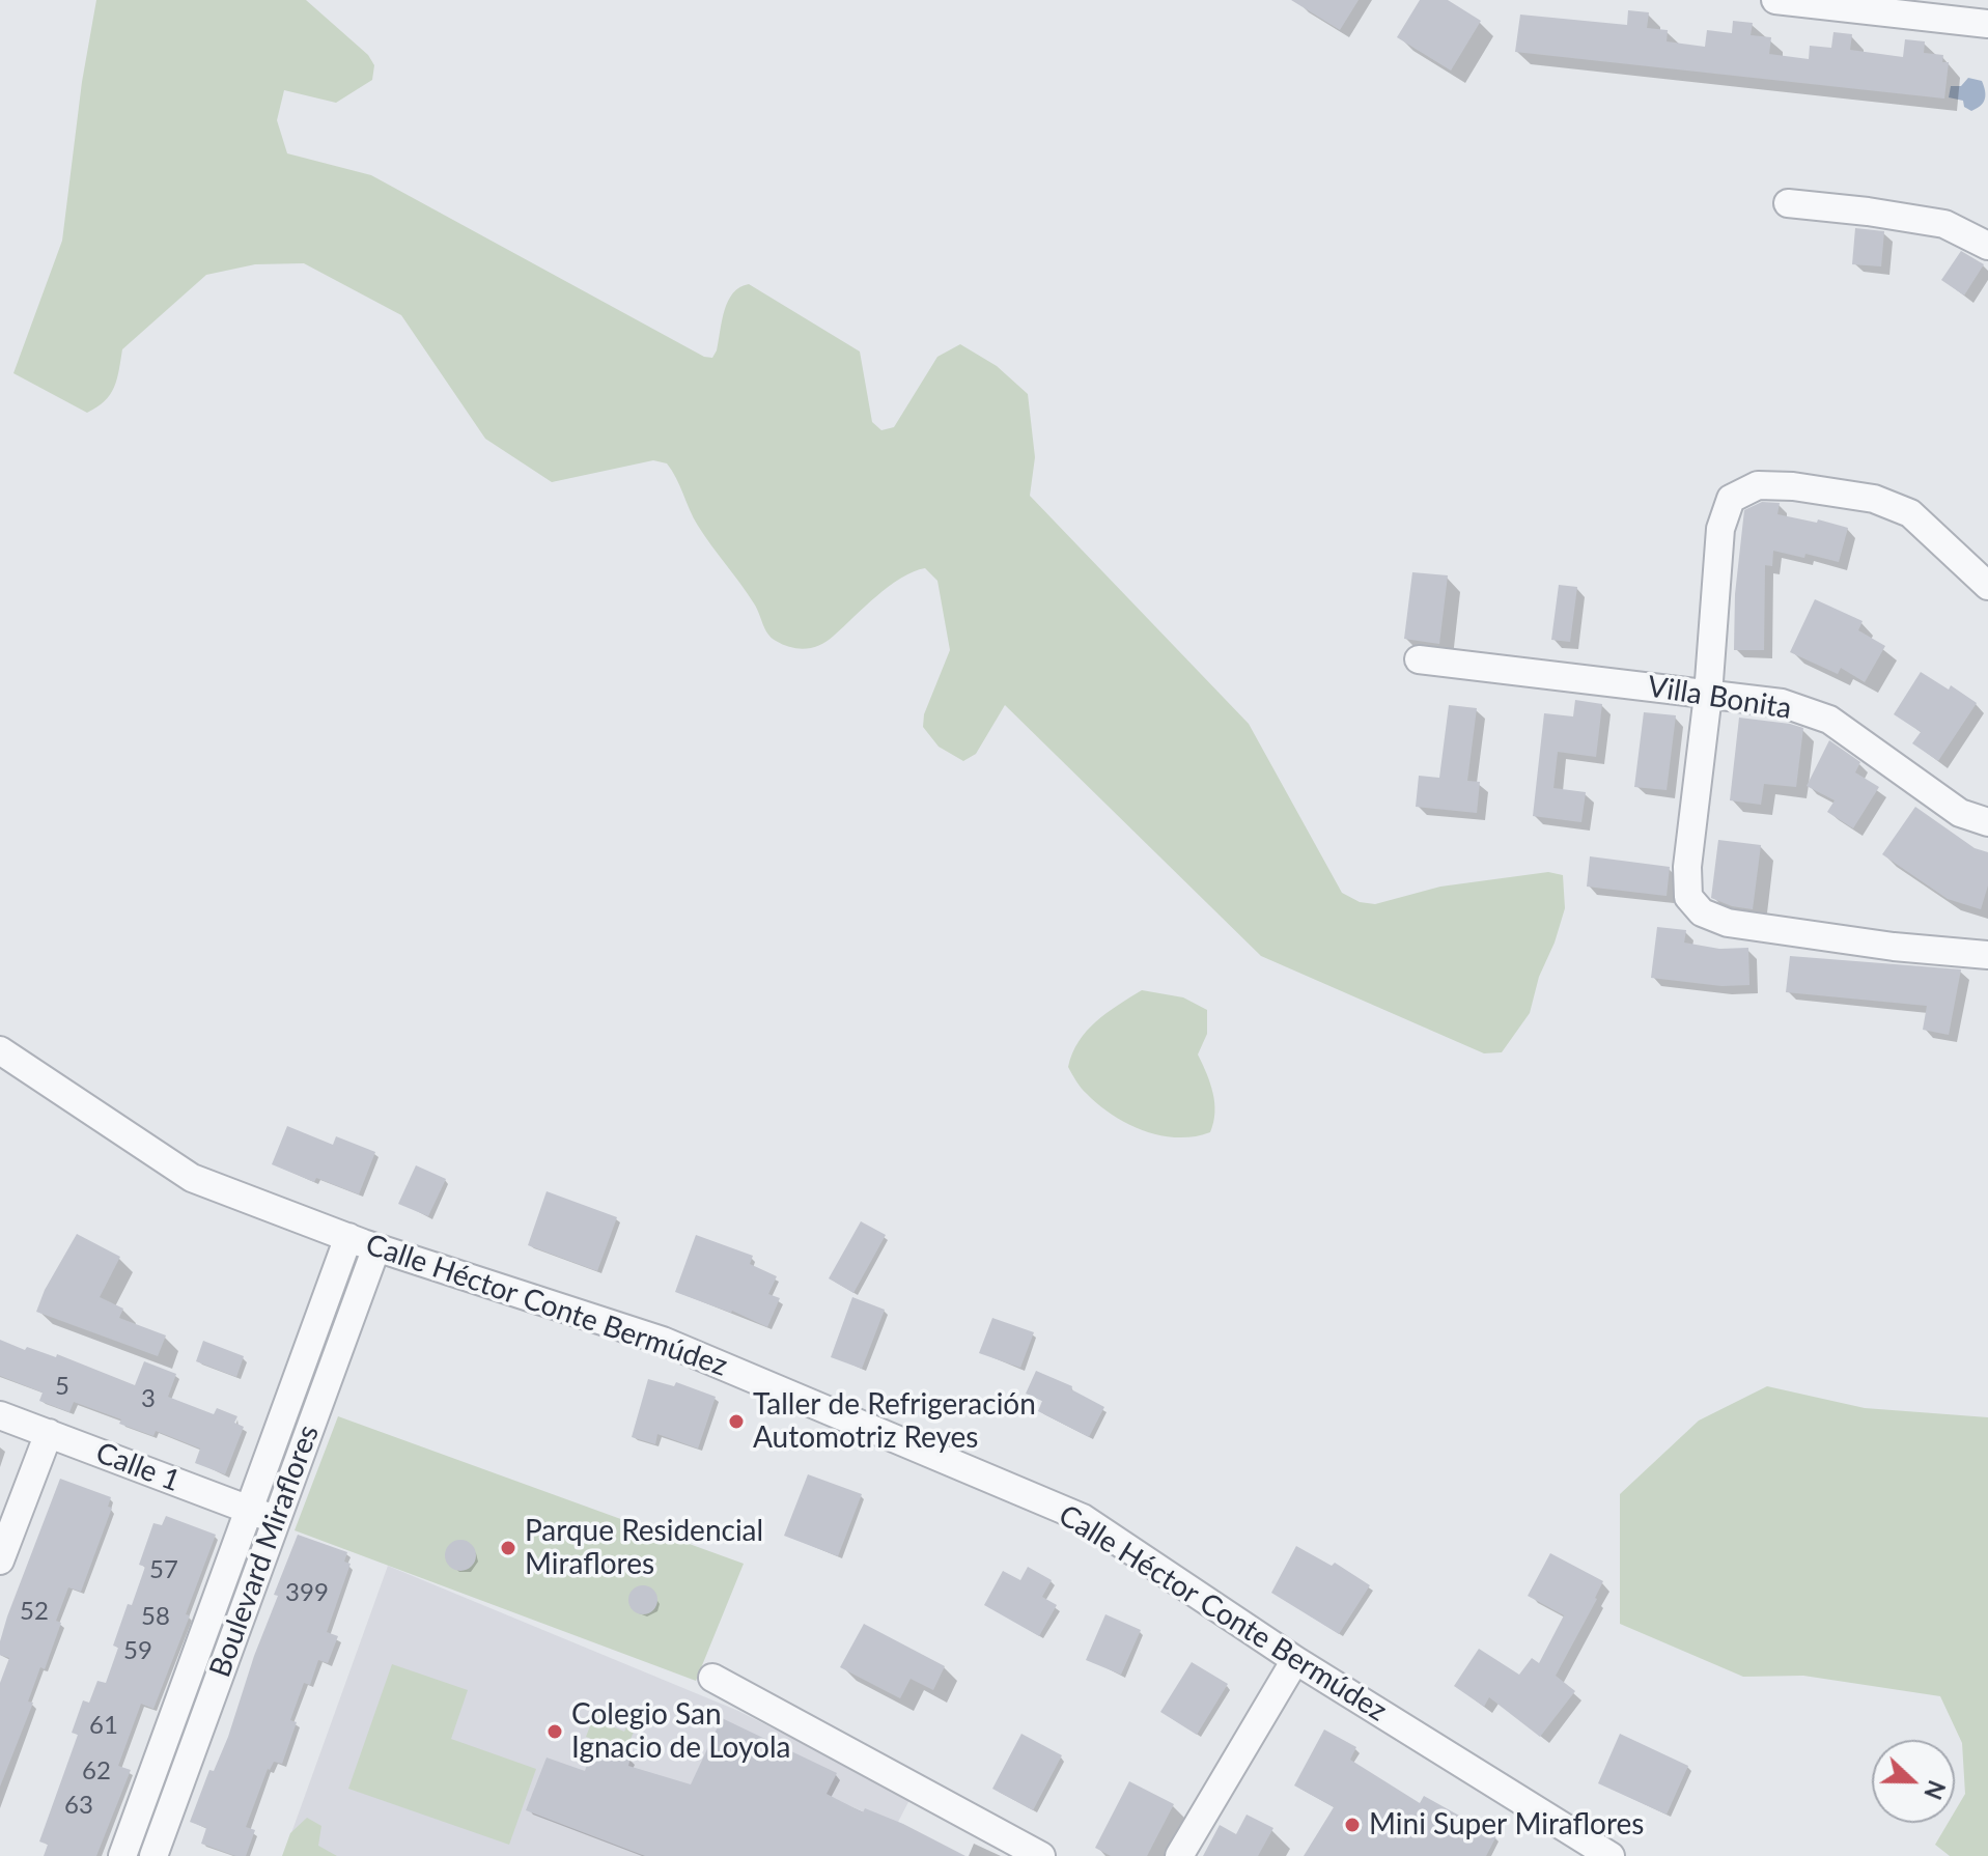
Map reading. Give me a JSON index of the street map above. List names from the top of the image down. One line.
{"streets":{"street":["Villa Bonita","Calle Héctor Conte Bermúdez","Calle 1","Boulevard Miraflores"]},"crossings":[["Calle Héctor Conte Bermúdez","Boulevard Miraflores"],["Calle 1","Boulevard Miraflores"]],"places":["Taller de Refrigeración Automotriz Reyes","Parque Residencial Miraflores","Colegio San Ignacio de Loyola","Mini Super Miraflores"],"house_numbers":["5","3","57","399","52","58","59","61","62","63"],"north":"right"}
